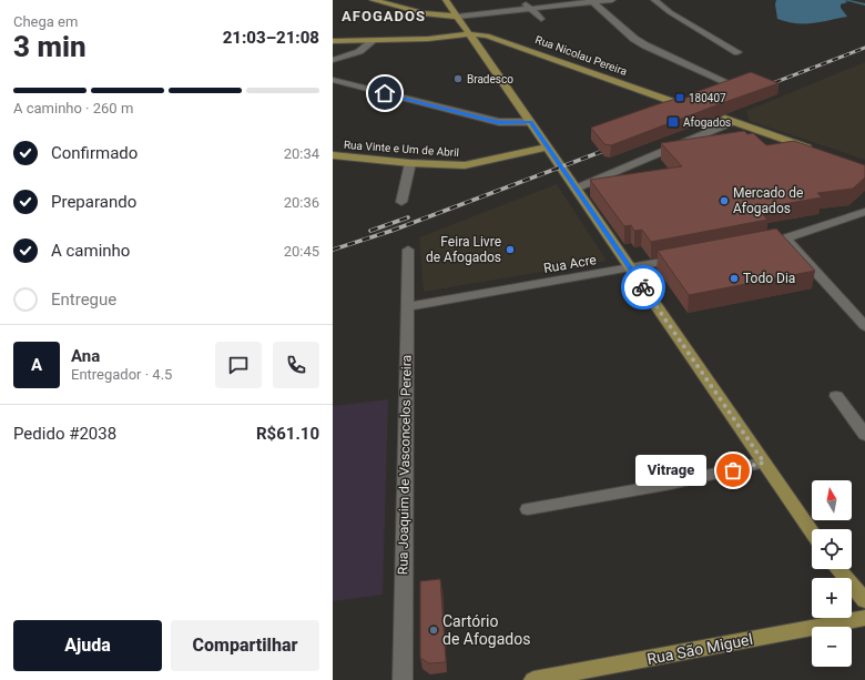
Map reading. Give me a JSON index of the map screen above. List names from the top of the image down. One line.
{"streets":{"main road":["Rua Nicolau Pereira","Rua Vinte e Um de Abril","Rua São Miguel"],"street":["Rua Acre","Rua Joaquim de Vasconcelos Pereira"]},"crossings":[["Rua Acre","Rua Joaquim de Vasconcelos Pereira"]],"districts":["AFOGADOS"],"places":{"other":["Bradesco","Mercado de Afogados","Feira Livre de Afogados","Todo Dia","Vitrage","Cartório de Afogados"],"transit":["180407","Afogados"]},"north":"top","page":{"heading":["3 min","Chega em","21:03–21:08"],"panel":["Ana","Entregador · 4.5","Pedido #2038","R$61.10"],"bar":"A caminho · 260 m","list":[["Confirmado","20:34"],["Preparando","20:36"],["A caminho","20:45"],"Entregue"],"round":"A","bubble":"Vitrage","map_buttons":["+","−"],"buttons":["Ajuda","Compartilhar"]}}
